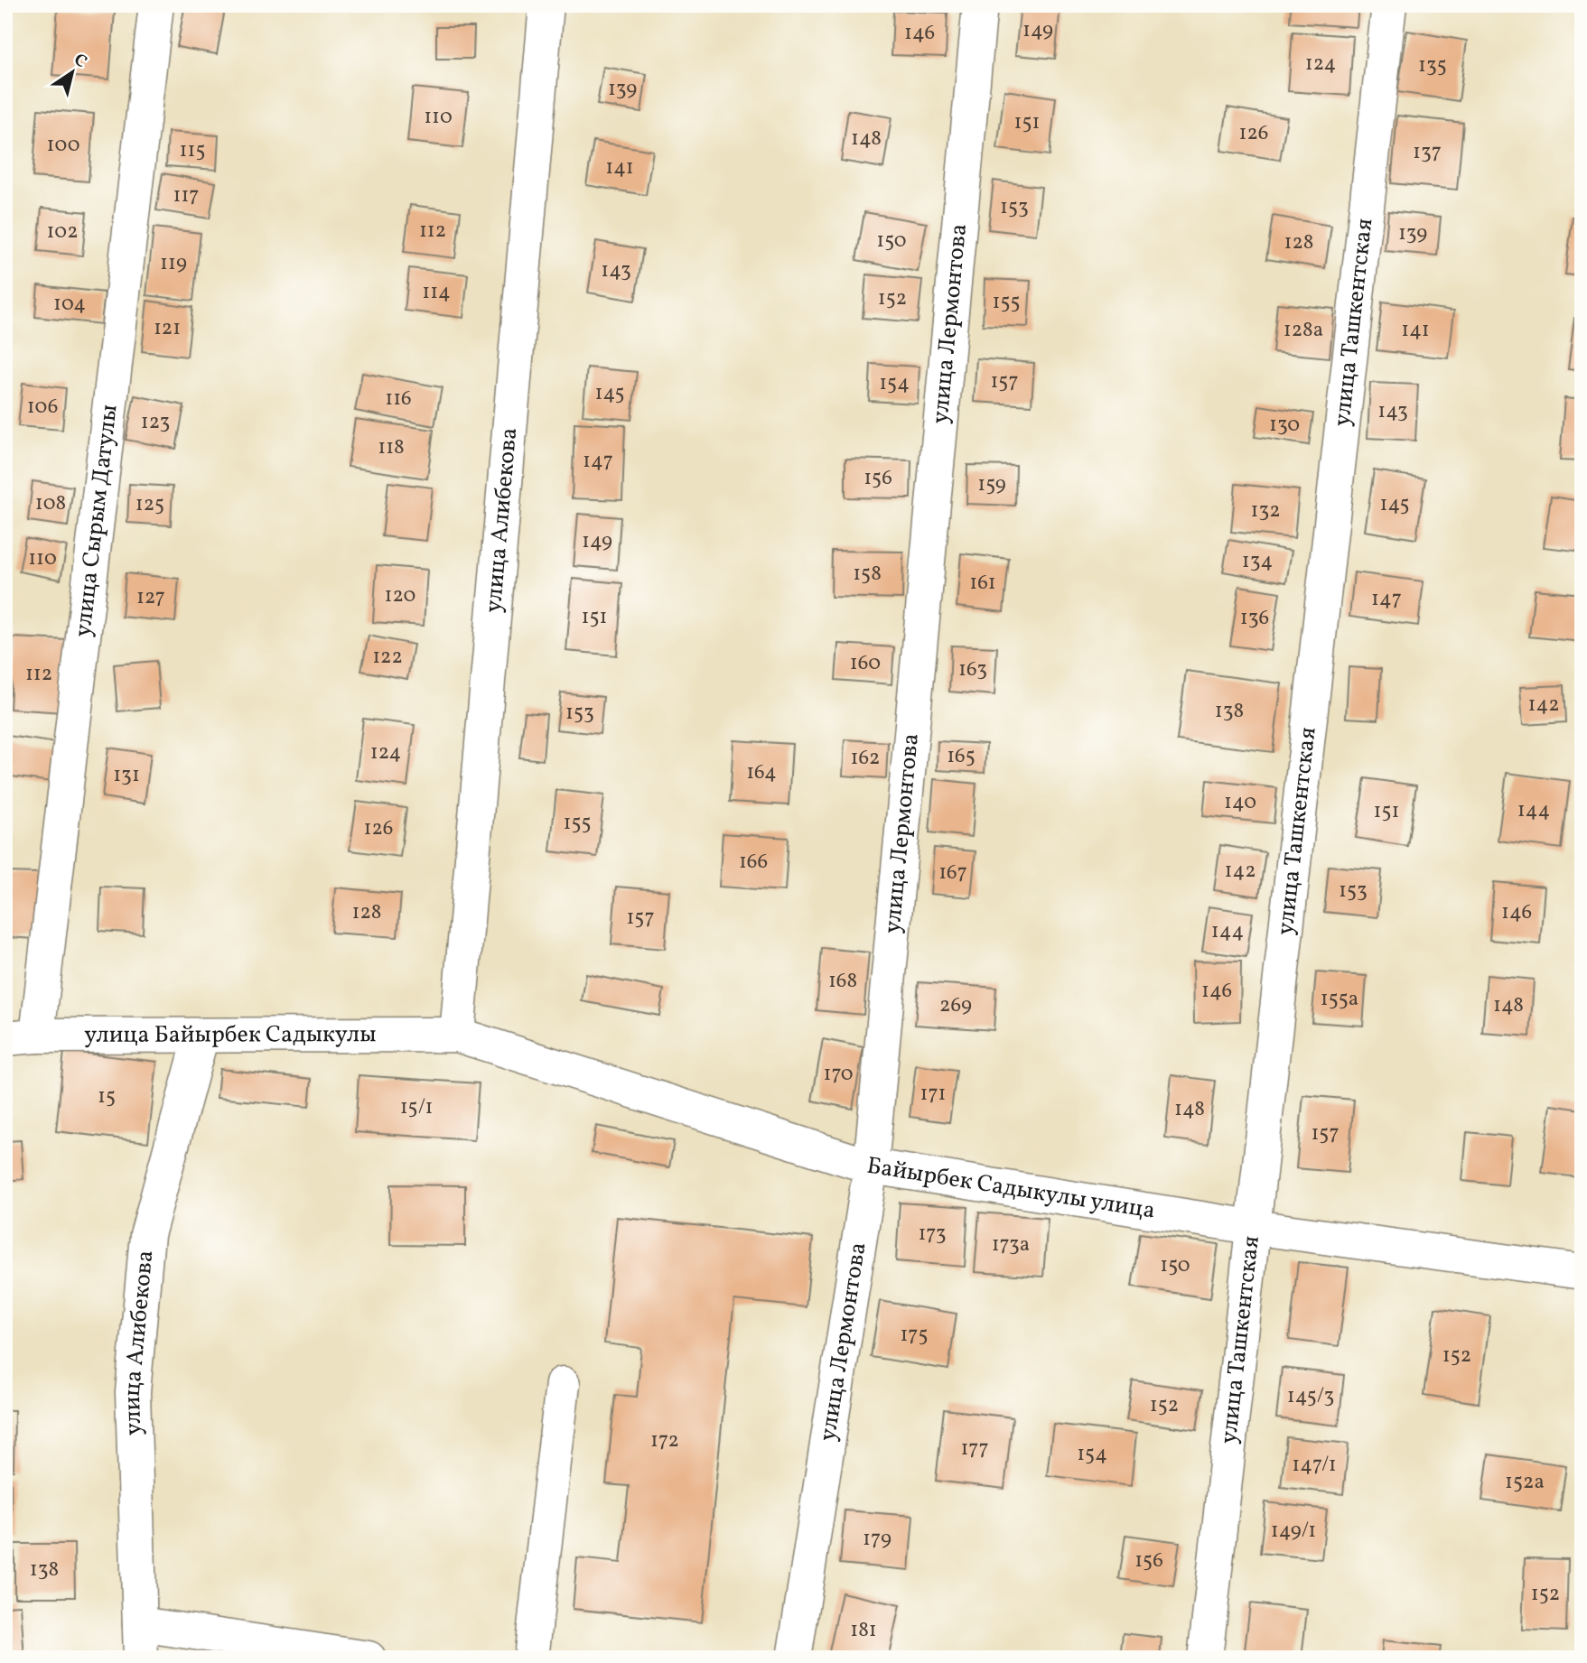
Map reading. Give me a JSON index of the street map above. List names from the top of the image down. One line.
{"streets":{"street":["улица Ташкентская","улица Лермонтова","улица Сырым Датулы","улица Алибекова","улица Байырбек Садыкулы","Байырбек Садыкулы улица"]},"crossings":[["улица Ташкентская","Байырбек Садыкулы улица"],["улица Лермонтова","Байырбек Садыкулы улица"],["улица Сырым Датулы","улица Байырбек Садыкулы"],["улица Алибекова","улица Байырбек Садыкулы"],["улица Алибекова","Байырбек Садыкулы улица"],["улица Байырбек Садыкулы","Байырбек Садыкулы улица"]],"house_numbers":["149","146","124","135","139","110","151","126","148","100","115","137","141","117","153","112","102","139","150","128","119","143","114","152","155","104","121","128а","141","157","154","145","116","106","143","123","130","118","147","156","159","108","125","145","132","149","110","134","158","161","120","127","147","151","136","122","160","163","112","142","138","153","124","165","162","164","131","140","144","151","155","126","166","142","167","153","128","146","157","144","168","146","155а","269","148","170","171","15","15/1","148","157","173","173а","150","175","152","145/3","152","172","177","154","147/1","152а","149/1","179","156","138","152","181"],"north":"top right"}
